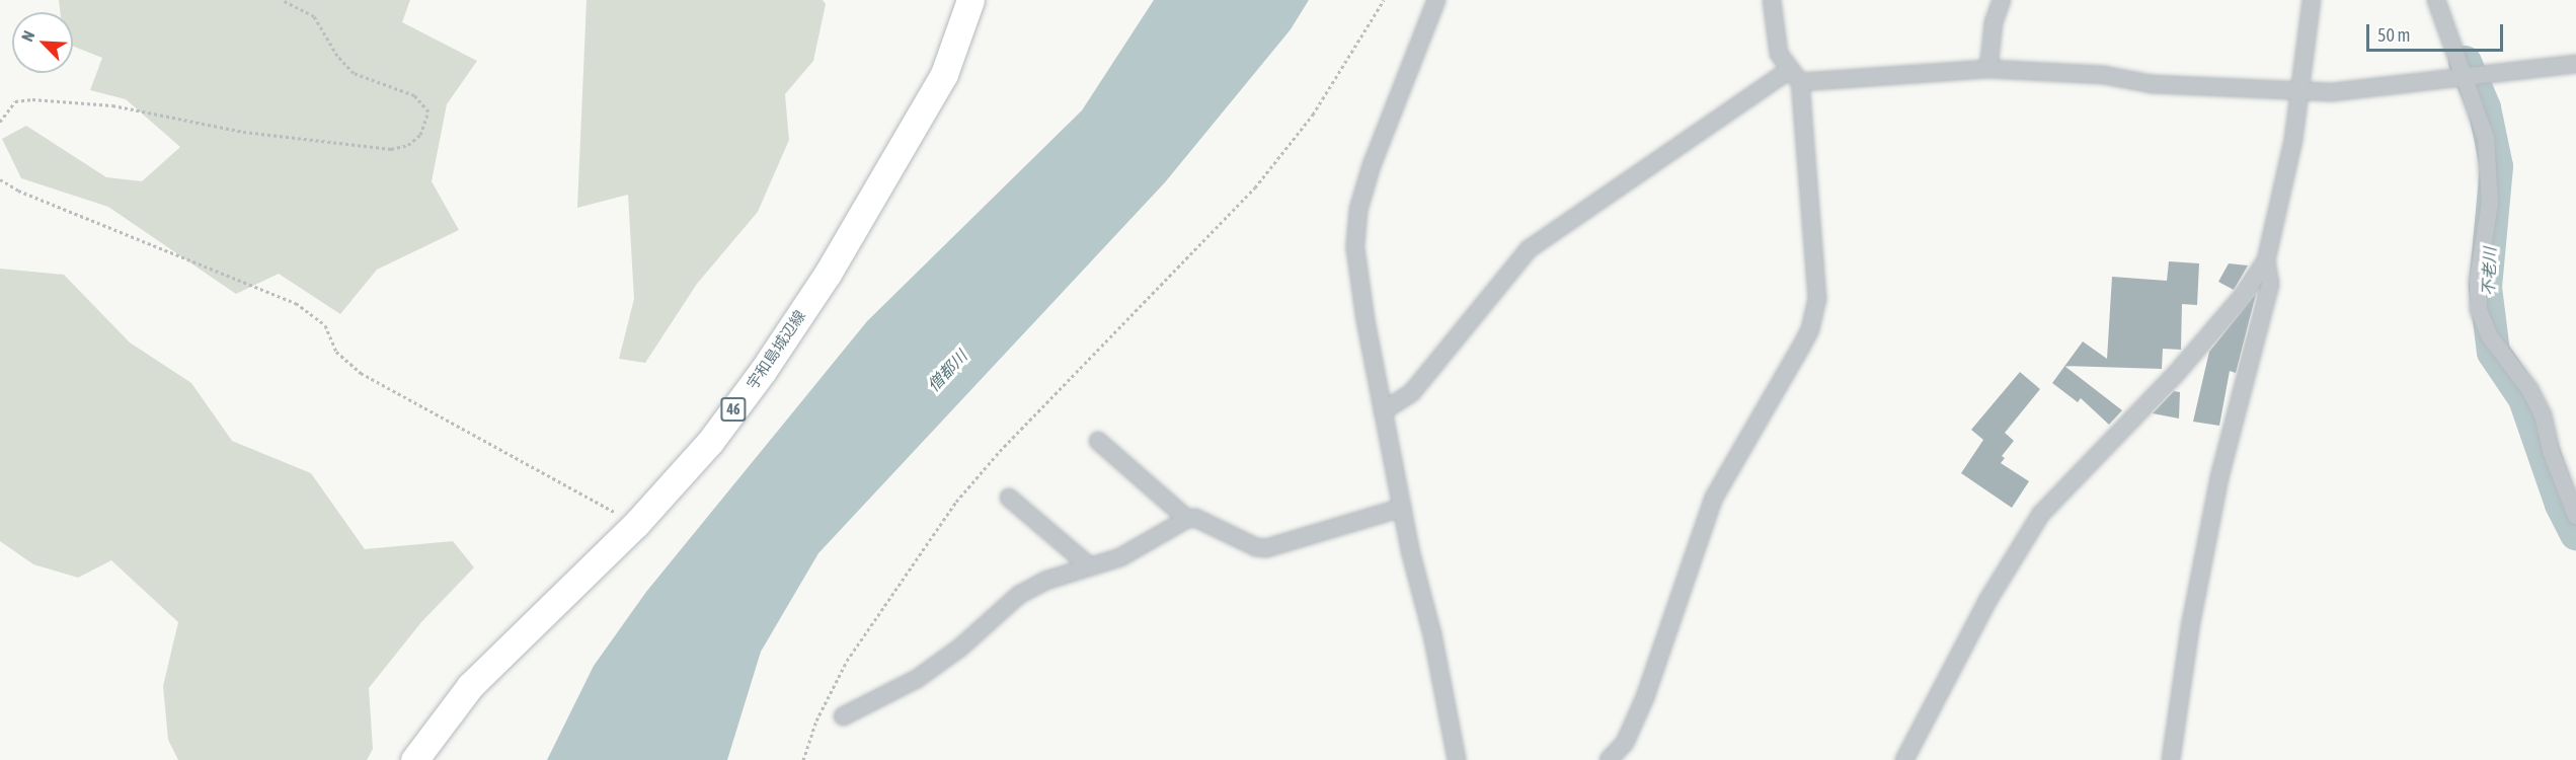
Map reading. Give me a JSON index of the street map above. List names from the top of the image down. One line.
{"streets":{"main road":["宇和島城辺線","46"]},"water":["不老川","僧都川"],"scale_bar":"50 m","north":"top left"}
